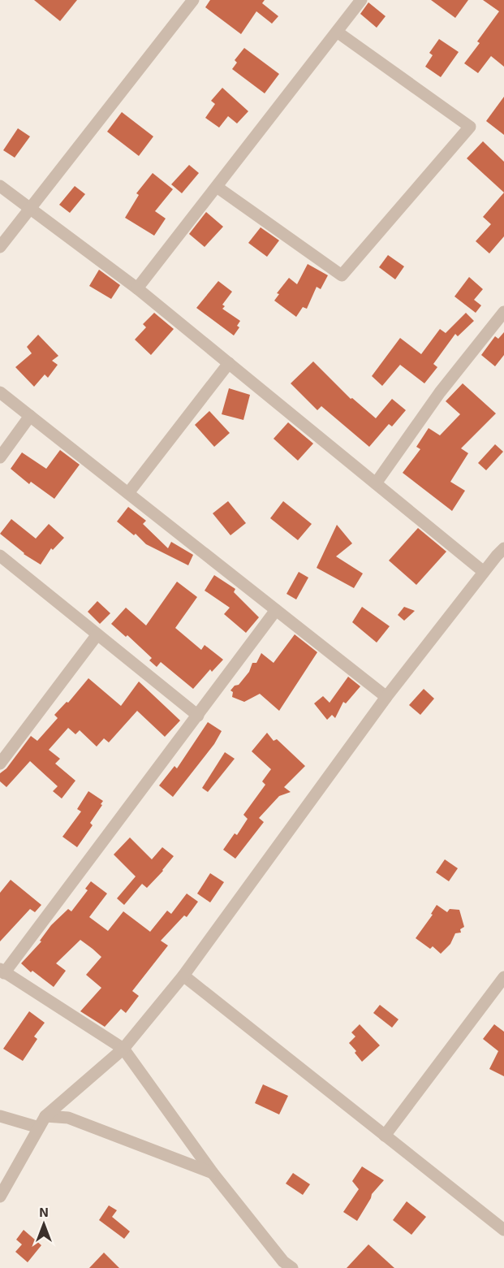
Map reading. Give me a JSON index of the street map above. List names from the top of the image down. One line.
{"north":"top"}
